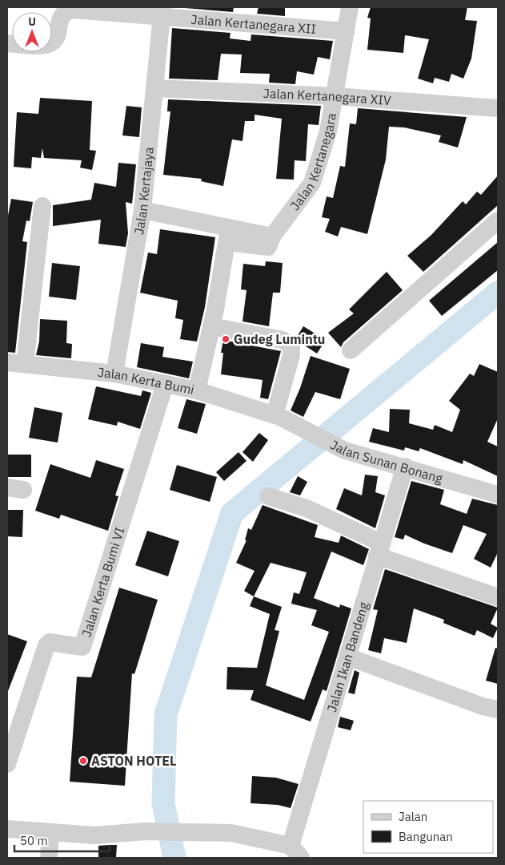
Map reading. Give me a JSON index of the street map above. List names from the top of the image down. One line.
{"streets":{"street":["Jalan Kertanegara XII","Jalan Kertanegara XIV","Jalan Kertanegara","Jalan Kertajaya","Jalan Kerta Bumi","Jalan Sunan Bonang","Jalan Kerta Bumi VI","Jalan Ikan Bandeng"]},"crossings":[["Jalan Kertanegara XII","Jalan Kertanegara"],["Jalan Kertanegara XII","Jalan Kertajaya"],["Jalan Kertanegara XIV","Jalan Kertanegara"],["Jalan Kertanegara XIV","Jalan Kertajaya"],["Jalan Kertajaya","Jalan Kerta Bumi"],["Jalan Kerta Bumi","Jalan Sunan Bonang"],["Jalan Kerta Bumi","Jalan Kerta Bumi VI"],["Jalan Sunan Bonang","Jalan Ikan Bandeng"]],"places":["Gudeg Lumintu","ASTON HOTEL"],"legend":["Jalan","Bangunan"],"scale_bar":"50 m","north":"top"}
